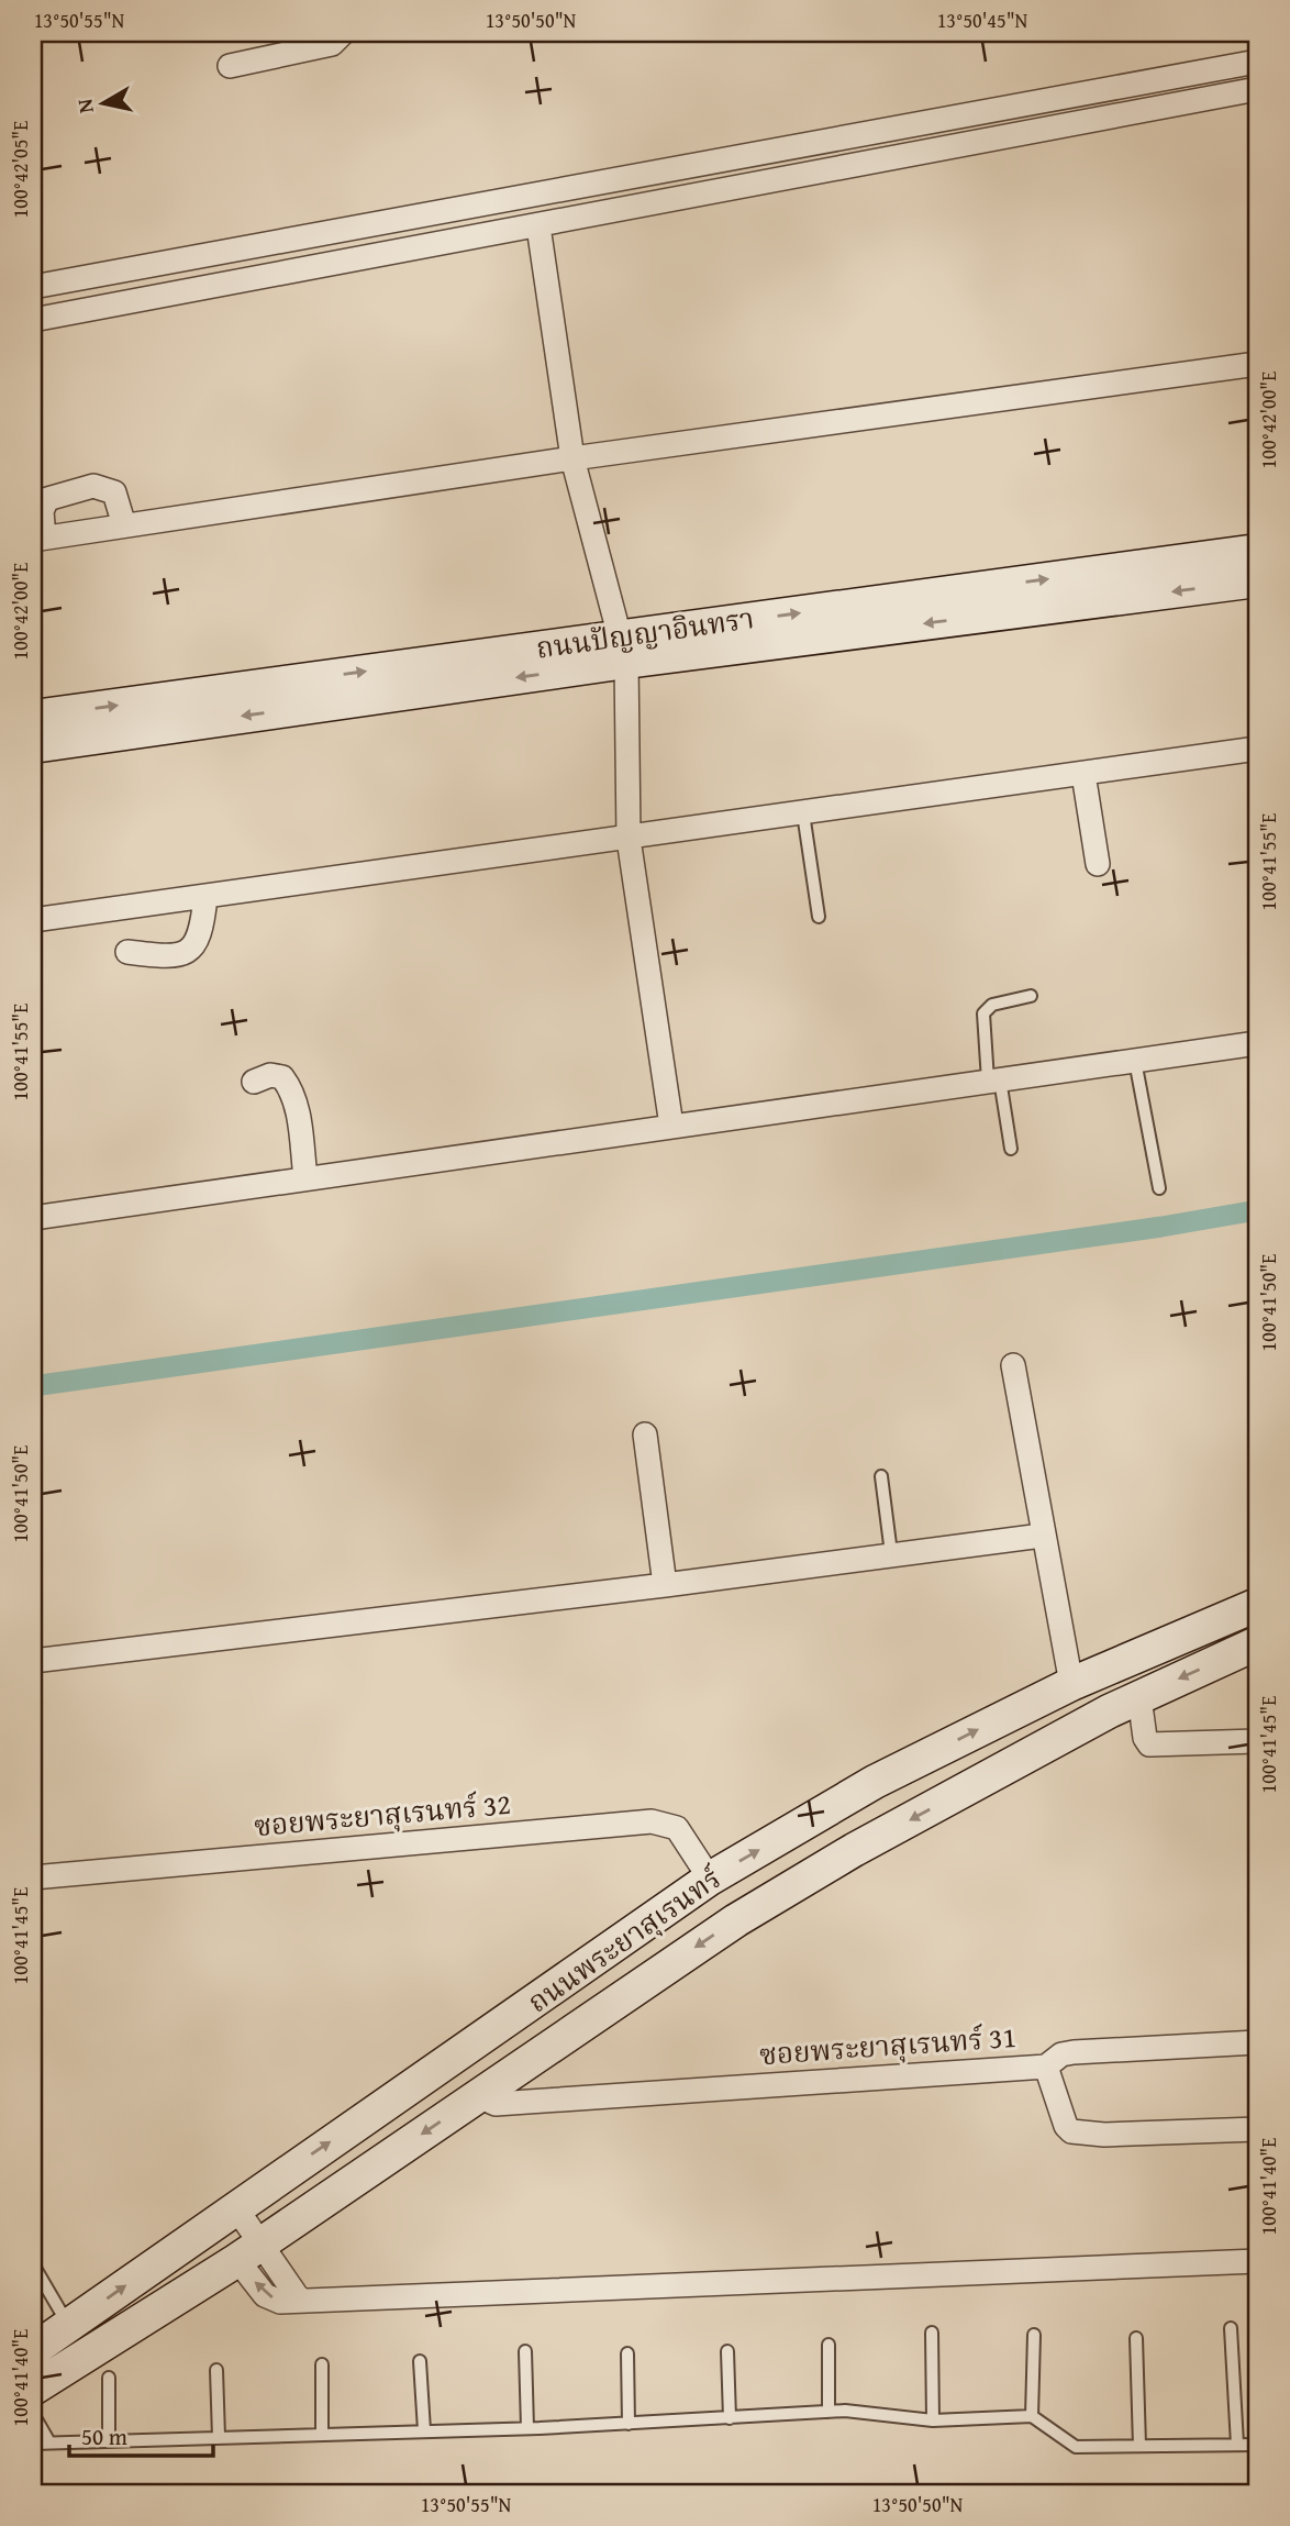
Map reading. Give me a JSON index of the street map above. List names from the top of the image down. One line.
{"streets":{"street":["ถนนปัญญาอินทรา","ซอยพระยาสุเรนทร์ 32","ถนนพระยาสุเรนทร์","ซอยพระยาสุเรนทร์ 31"]},"crossings":[["ซอยพระยาสุเรนทร์ 32","ถนนพระยาสุเรนทร์"],["ถนนพระยาสุเรนทร์","ซอยพระยาสุเรนทร์ 31"]],"scale_bar":"50 m","north":"left","coordinates":["13°50'55\"N","13°50'50\"N","13°50'45\"N","100°42'05\"E","100°42'00\"E","100°41'55\"E","100°41'50\"E","100°41'45\"E","100°41'40\"E"]}
